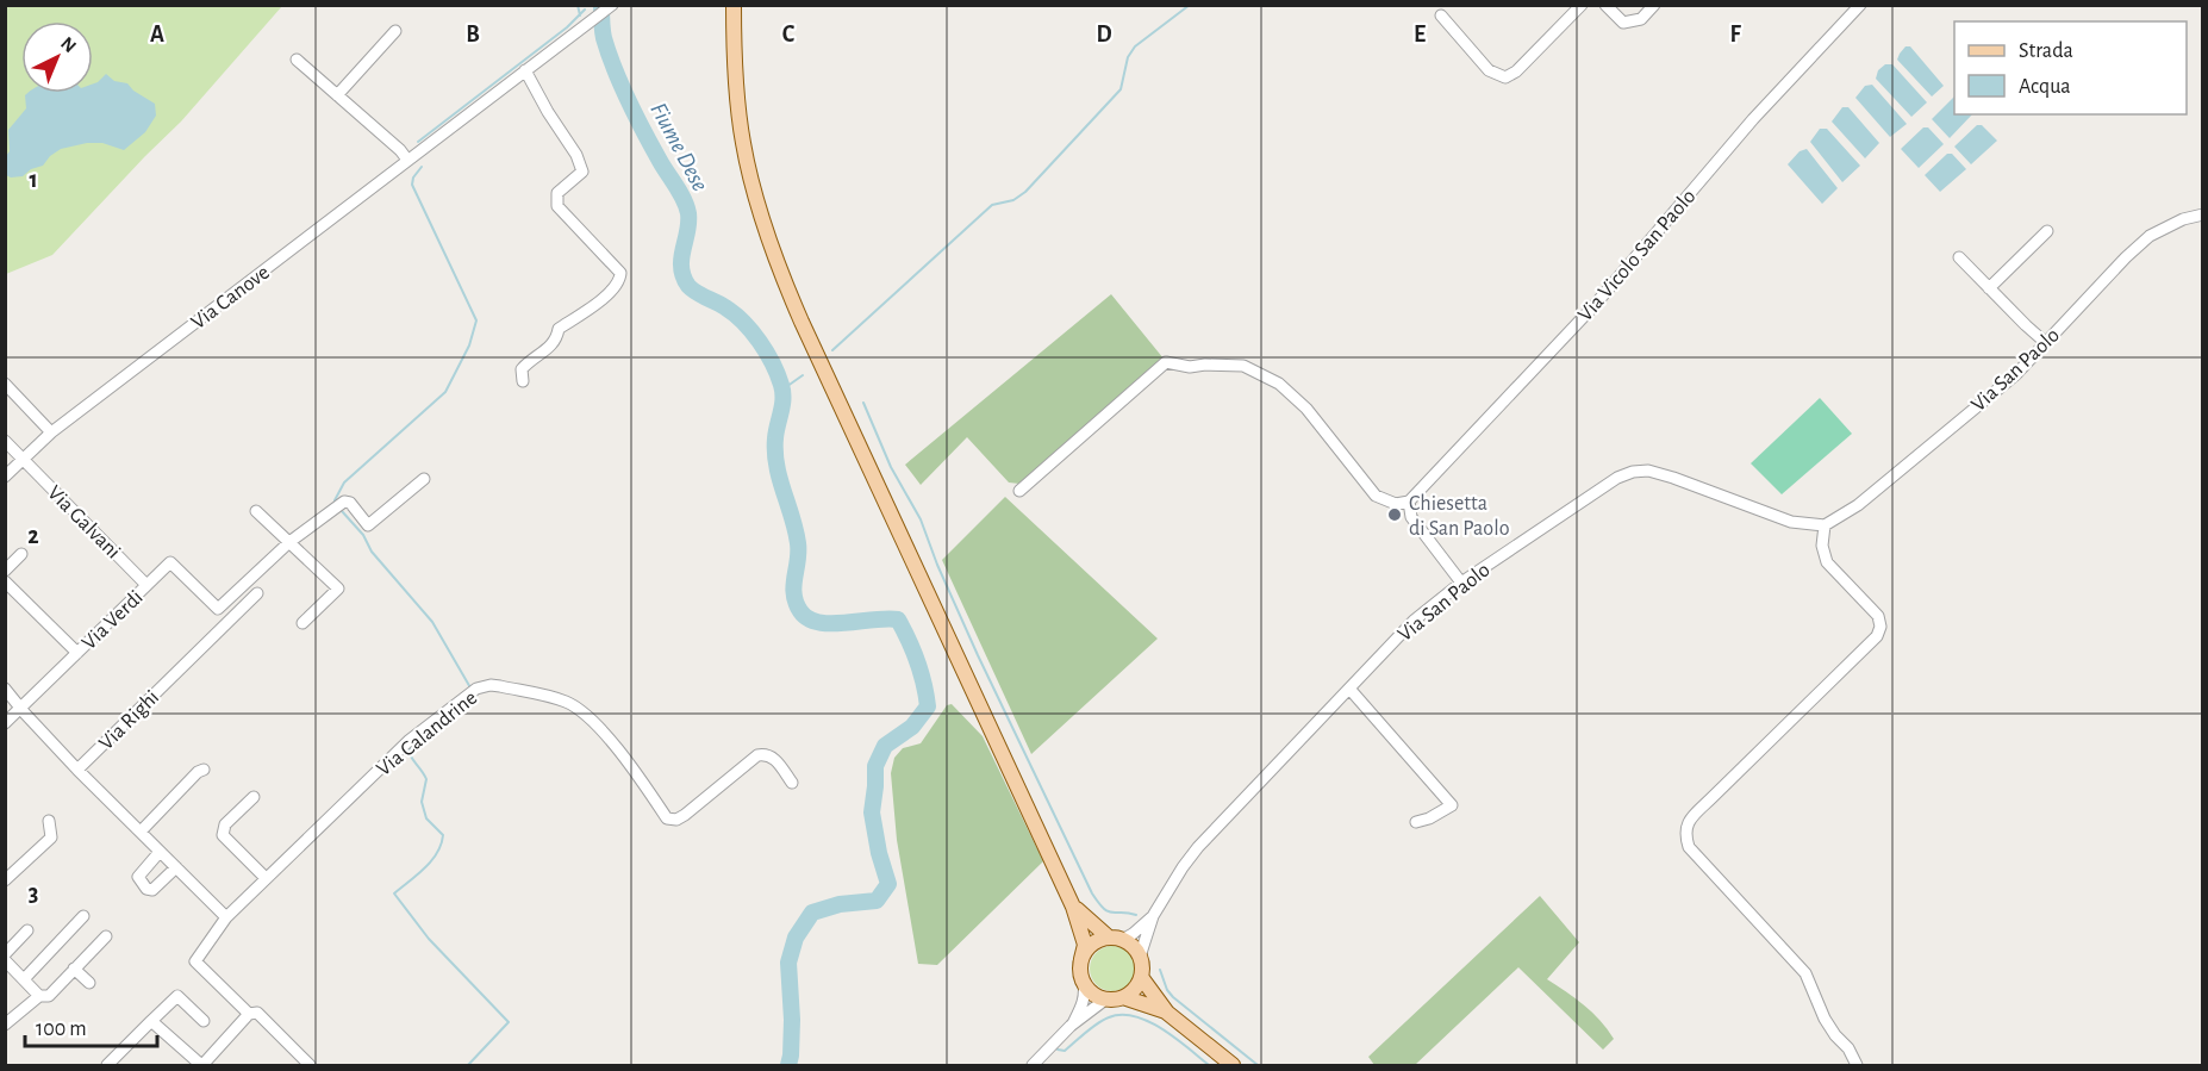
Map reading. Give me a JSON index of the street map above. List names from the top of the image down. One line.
{"streets":{"street":["Via Vicolo San Paolo","Via Canove","Via San Paolo","Via Galvani","Via Verdi","Via Righi","Via Calandrine"]},"crossings":[["Via Canove","Via Galvani"],["Via Galvani","Via Verdi"],["Via Verdi","Via Righi"]],"water":["Fiume Dese"],"places":["Chiesetta di San Paolo"],"legend":["Strada","Acqua"],"scale_bar":"100 m","north":"top right","grid":{"columns":["A","B","C","D","E","F"],"rows":["1","2","3"]}}
